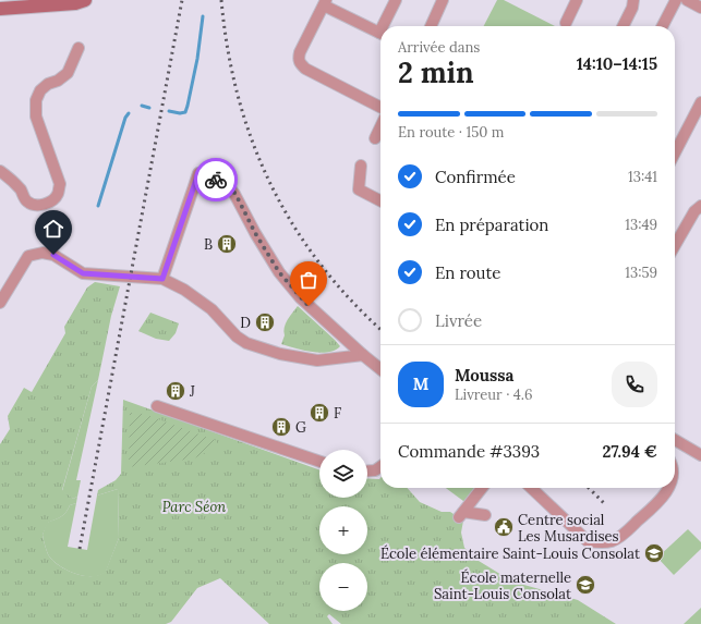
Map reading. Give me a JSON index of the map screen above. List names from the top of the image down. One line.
{"parks":["Parc Séon"],"places":{"building":["B","D","J","F","G"],"public building":["Centre social Les Musardises"],"school or university":["École élémentaire Saint-Louis Consolat","École maternelle Saint-Louis Consolat"]},"page":{"heading":["2 min","Arrivée dans","14:10–14:15"],"panel":["Moussa","Livreur · 4.6","Commande #3393","27.94 €"],"bar":"En route · 150 m","list":[["Confirmée","13:41"],["En préparation","13:49"],["En route","13:59"],"Livrée"],"round":"M","map_buttons":["+","−"]}}
